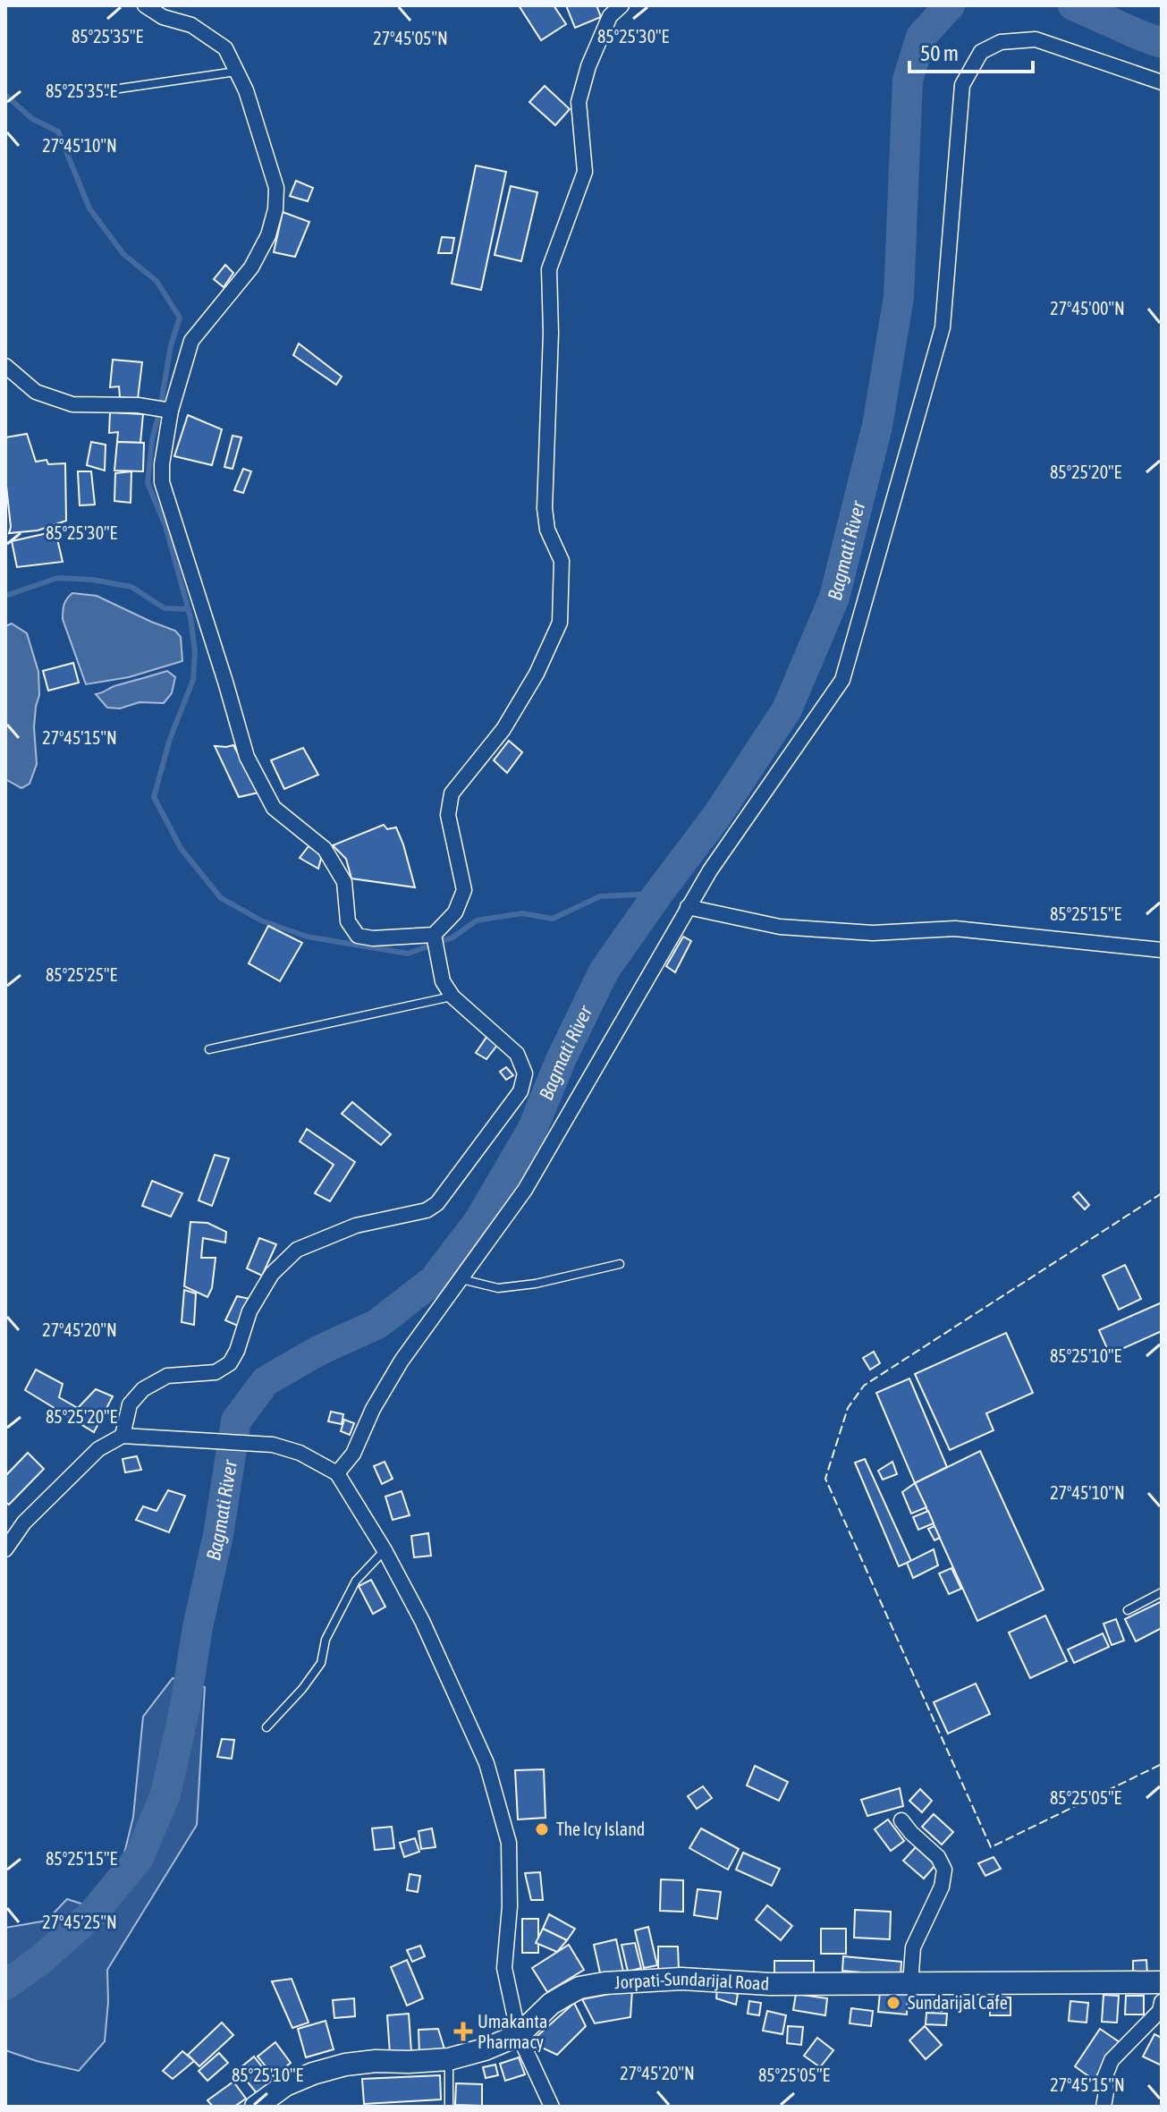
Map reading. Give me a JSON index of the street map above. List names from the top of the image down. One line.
{"streets":{"main road":["Jorpati-Sundarijal Road"]},"water":["Bagmati River"],"places":{"other":["The Icy Island","Sundarijal Cafe"],"health":["Umakanta Pharmacy"]},"scale_bar":"50 m","coordinates":["85°25'35\"E","85°25'30\"E","27°45'05\"N","27°45'10\"N","27°45'00\"N","85°25'20\"E","27°45'15\"N","85°25'15\"E","85°25'25\"E","27°45'20\"N","85°25'10\"E","85°25'05\"E","27°45'25\"N"]}
